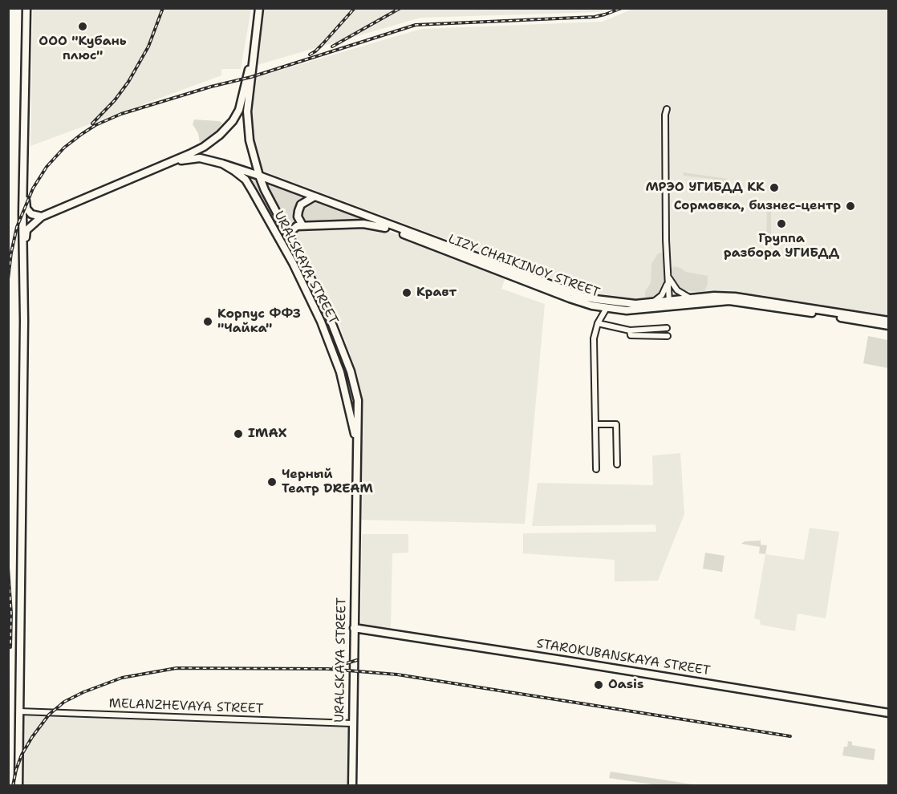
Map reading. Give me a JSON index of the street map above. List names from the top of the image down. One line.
{"streets":{"main road":["LIZY CHAIKINOY STREET","URALSKAYA STREET","STAROKUBANSKAYA STREET"],"street":["MELANZHEVAYA STREET"]},"crossings":[["URALSKAYA STREET","STAROKUBANSKAYA STREET"],["URALSKAYA STREET","MELANZHEVAYA STREET"]],"places":["ООО \"Кубань плюс\"","МРЭО УГИБДД КК","Сормовка, бизнес-центр","Группа разбора УГИБДД","Кравт","Корпус ФФЗ \"Чайка\"","IMAX","Черный Театр DREAM","Oasis"]}
